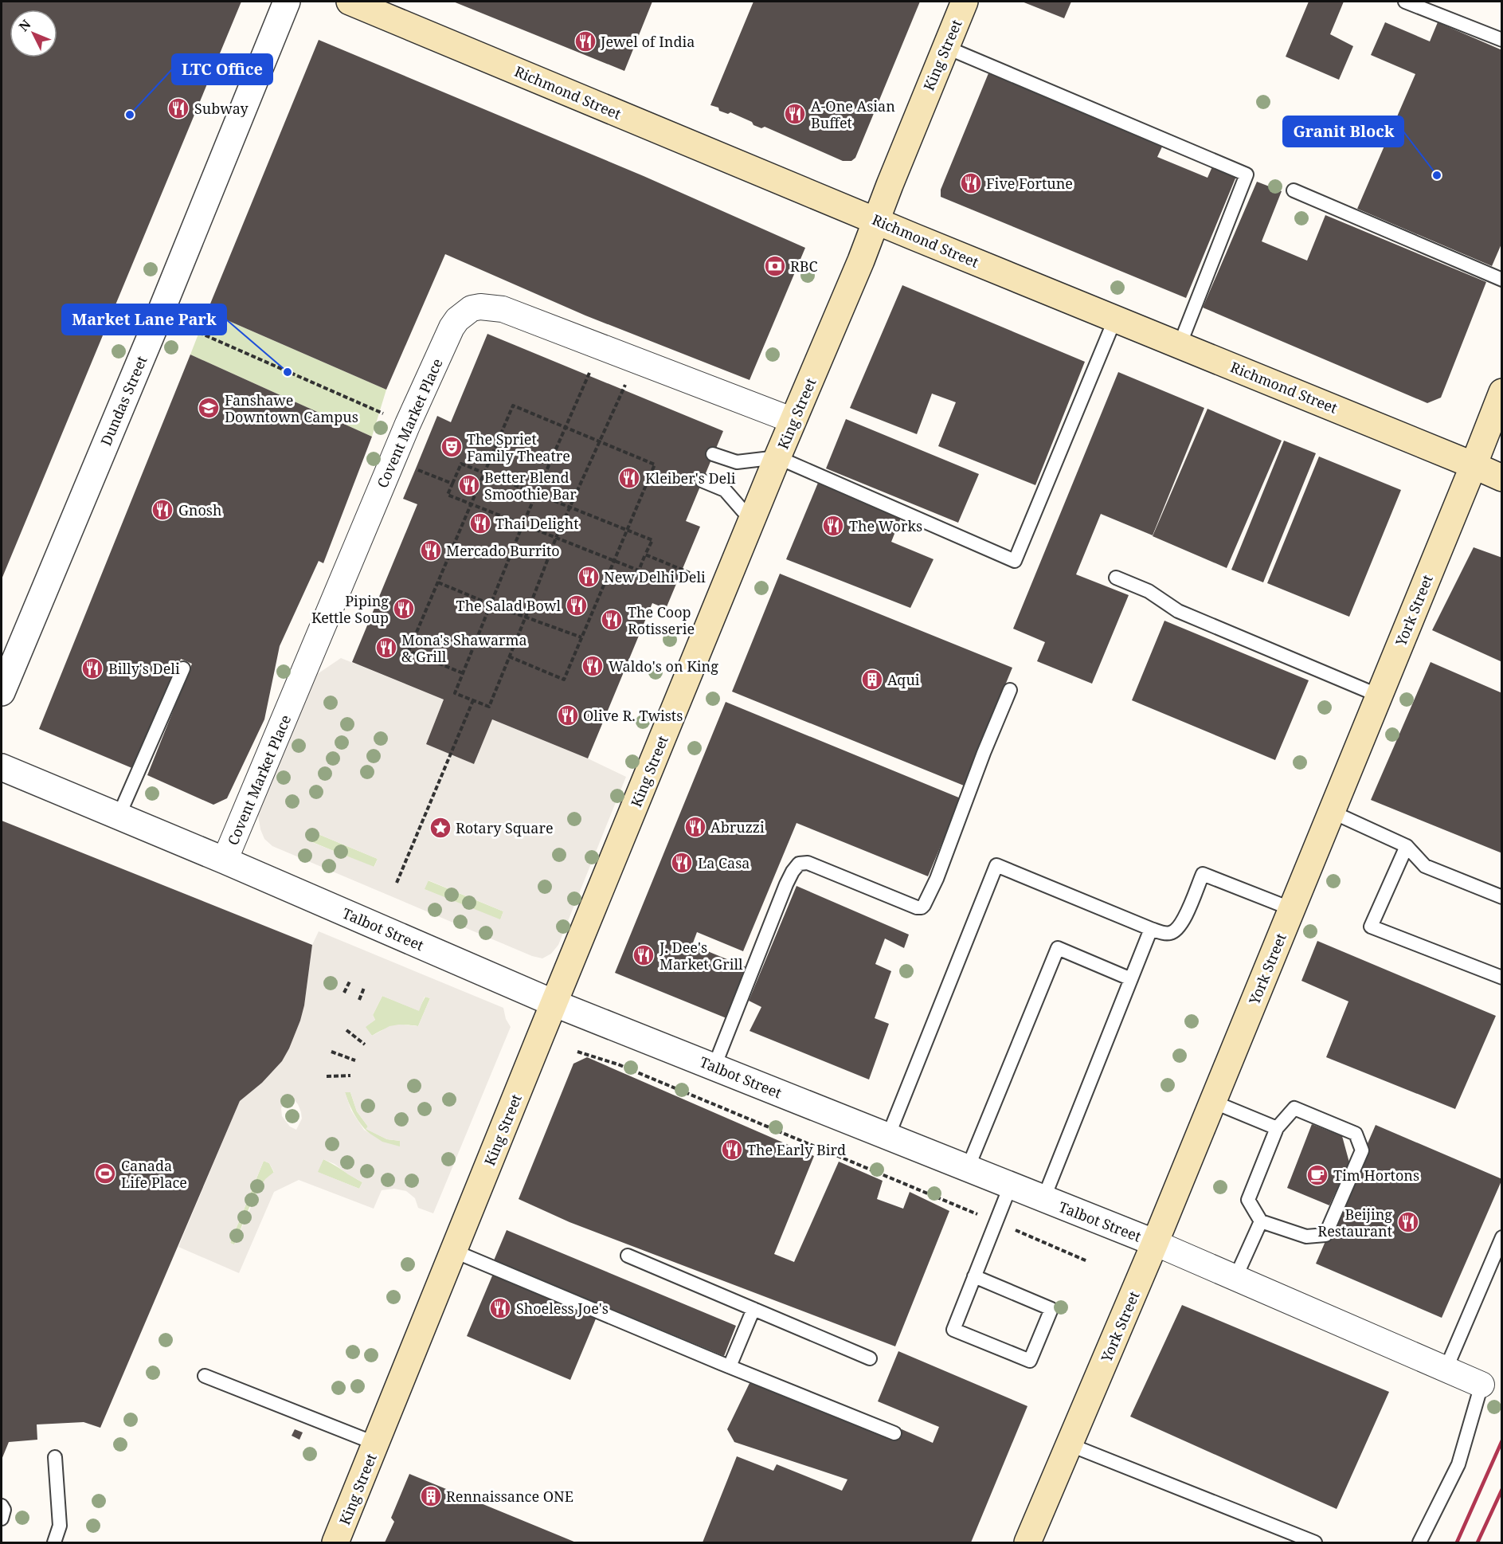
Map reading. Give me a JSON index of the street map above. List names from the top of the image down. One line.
{"streets":{"main road":["King Street","Richmond Street","York Street"],"street":["Dundas Street","Covent Market Place","Talbot Street"]},"crossings":[["King Street","Richmond Street"],["King Street","Covent Market Place"],["King Street","Talbot Street"],["Richmond Street","York Street"],["Covent Market Place","Talbot Street"],["York Street","Talbot Street"]],"places":{"restaurant":["Jewel of India","Subway","A-One Asian Buffet","Five Fortune","Kleiber's Deli","Better Blend Smoothie Bar","Gnosh","Thai Delight","The Works","Mercado Burrito","New Delhi Deli","The Salad Bowl","Piping Kettle Soup","The Coop Rotisserie","Mona's Shawarma & Grill","Waldo's on King","Billy's Deli","Olive R. Twists","Abruzzi","La Casa","J. Dee's Market Grill","The Early Bird","Beijing Restaurant","Shoeless Joe's"],"other":["LTC Office","Granit Block","Market Lane Park"],"bank":["RBC"],"school or university":["Fanshawe Downtown Campus"],"theatre":["The Spriet Family Theatre"],"building":["Aqui","Rennaissance ONE"],"place":["Rotary Square"],"sports":["Canada Life Place"],"cafe":["Tim Hortons"]},"north":"top left"}
